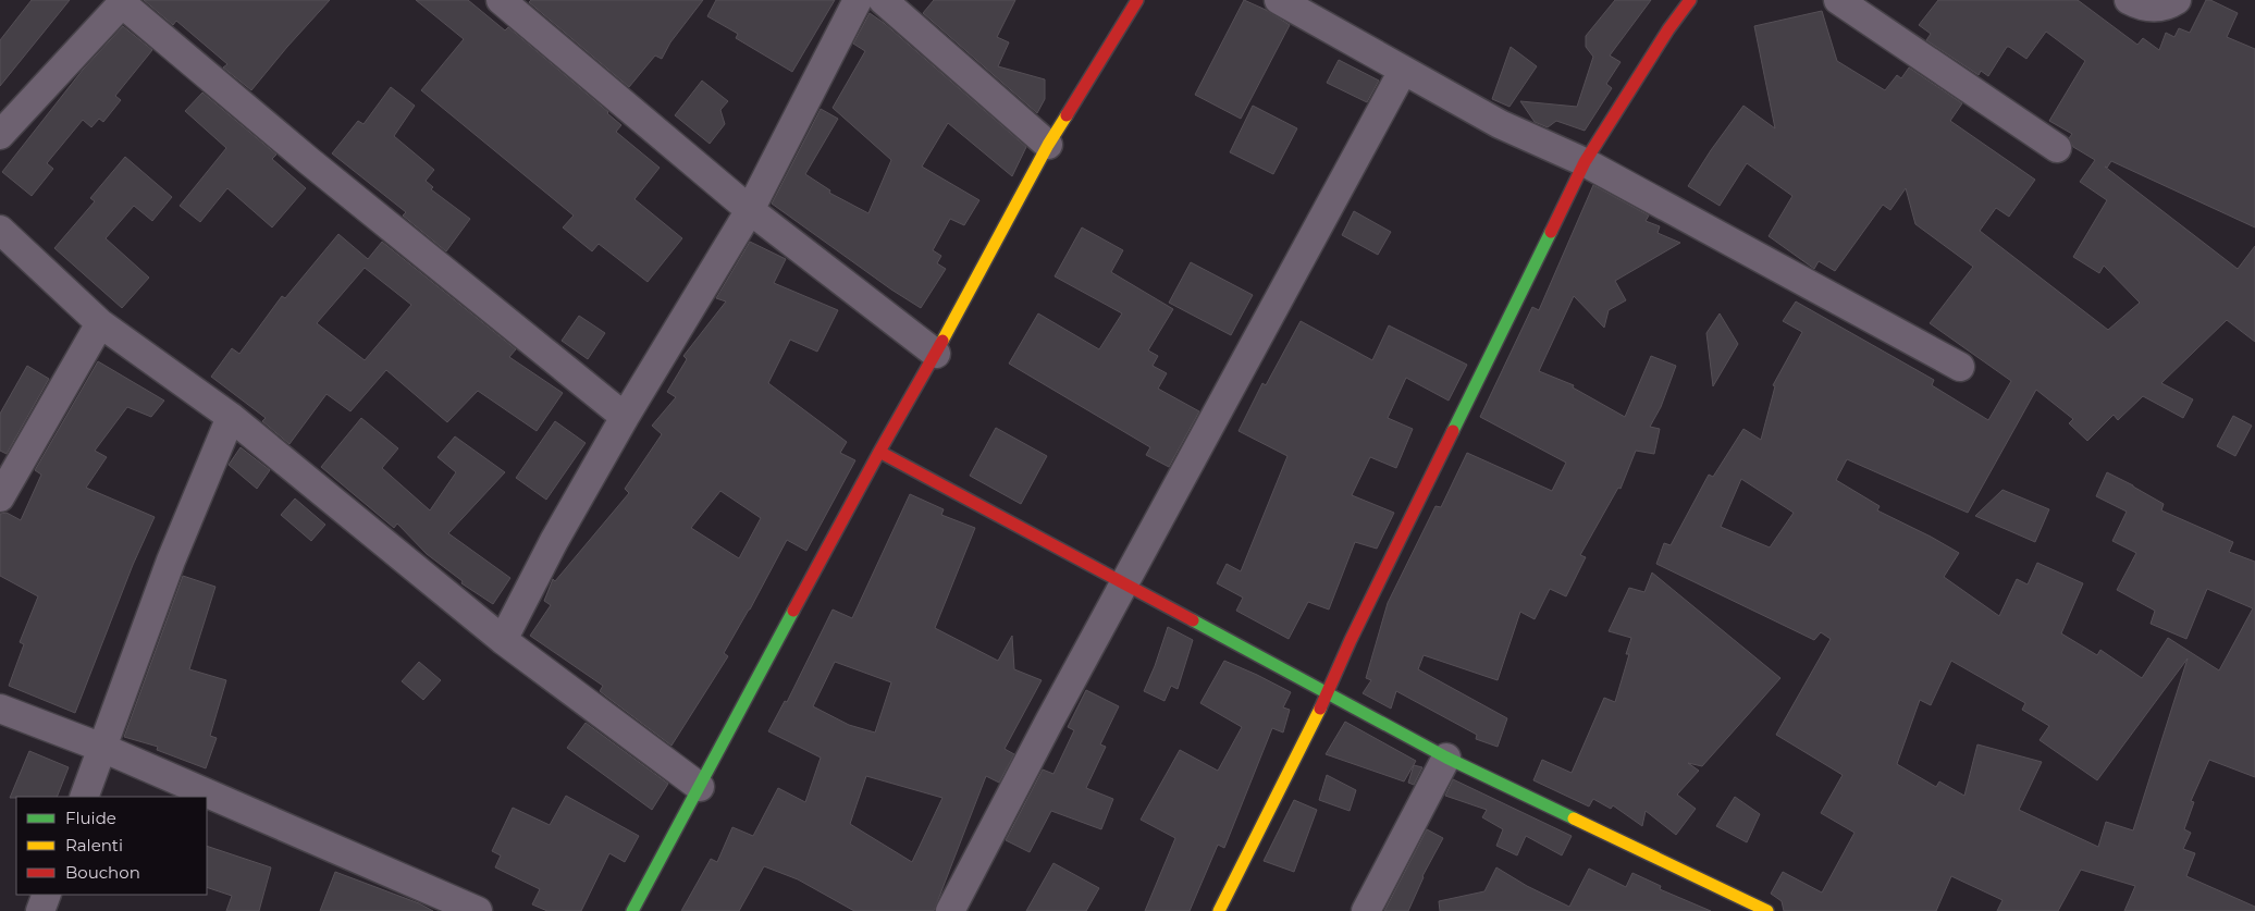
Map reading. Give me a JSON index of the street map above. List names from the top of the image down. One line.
{"legend":["Fluide","Ralenti","Bouchon"]}
